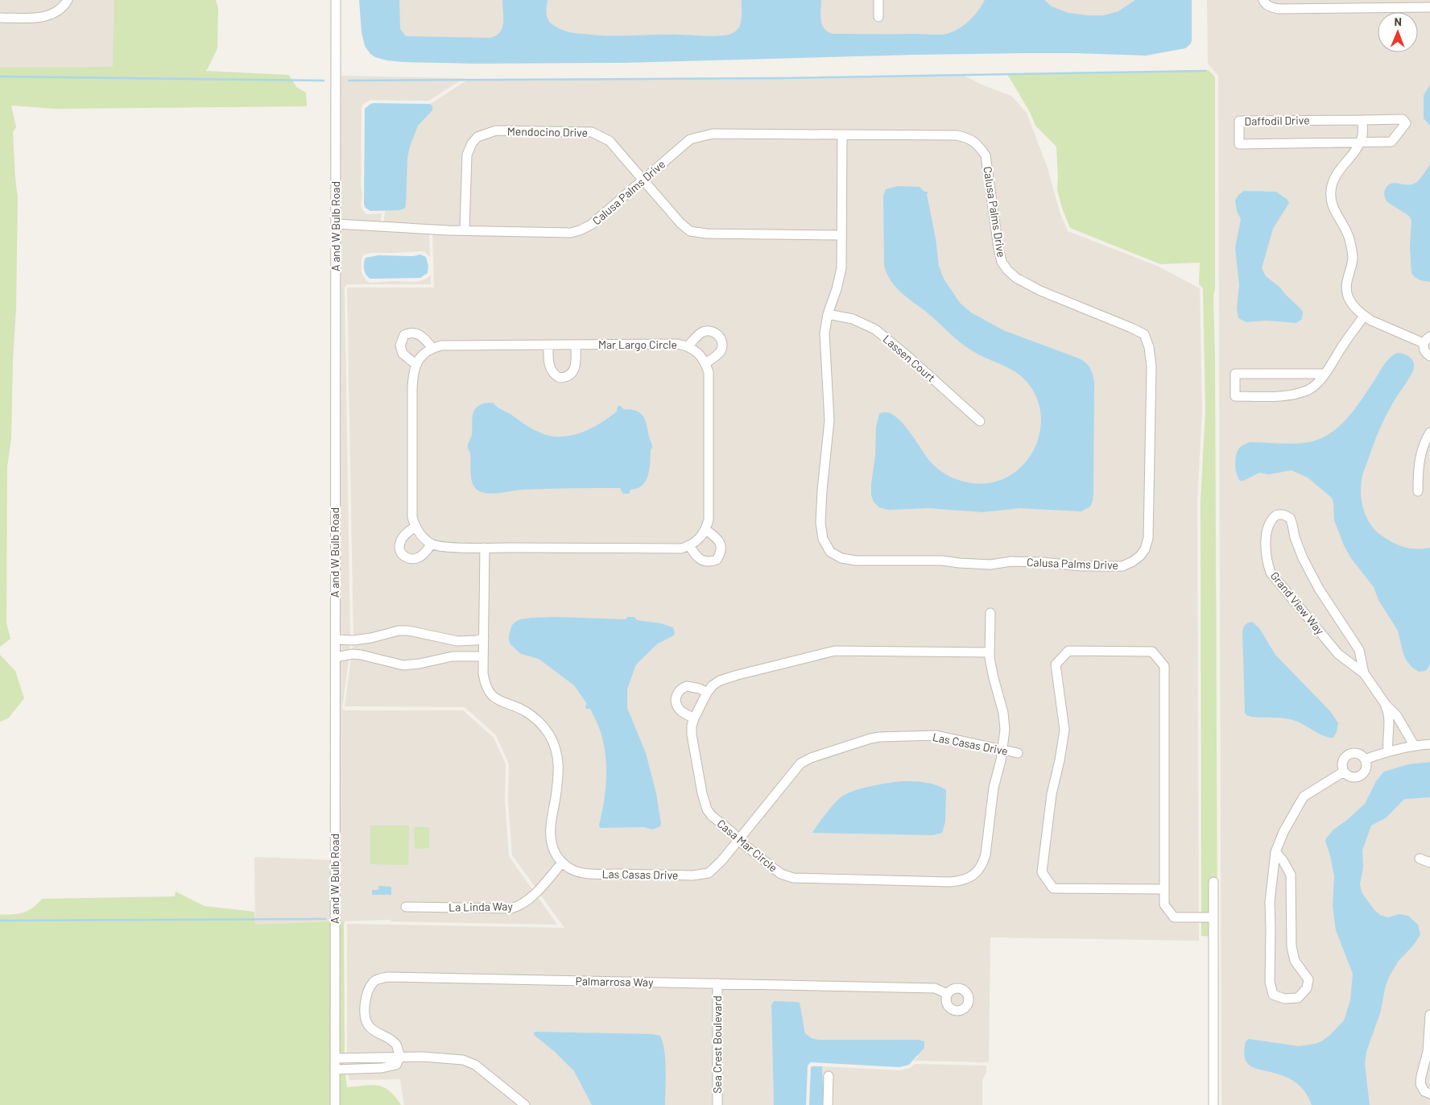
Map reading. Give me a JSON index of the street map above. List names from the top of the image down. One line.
{"streets":{"street":["Daffodil Drive","Mendocino Drive","Calusa Palms Drive","A and W Bulb Road","Mar Largo Circle","Lassen Court","Grand View Way","Las Casas Drive","Casa Mar Circle","La Linda Way","Palmarrosa Way","Sea Crest Boulevard"]},"crossings":[["Mendocino Drive","Calusa Palms Drive"],["Calusa Palms Drive","A and W Bulb Road"],["Calusa Palms Drive","Lassen Court"],["Las Casas Drive","Casa Mar Circle"],["Las Casas Drive","La Linda Way"],["Palmarrosa Way","Sea Crest Boulevard"]],"north":"top"}
